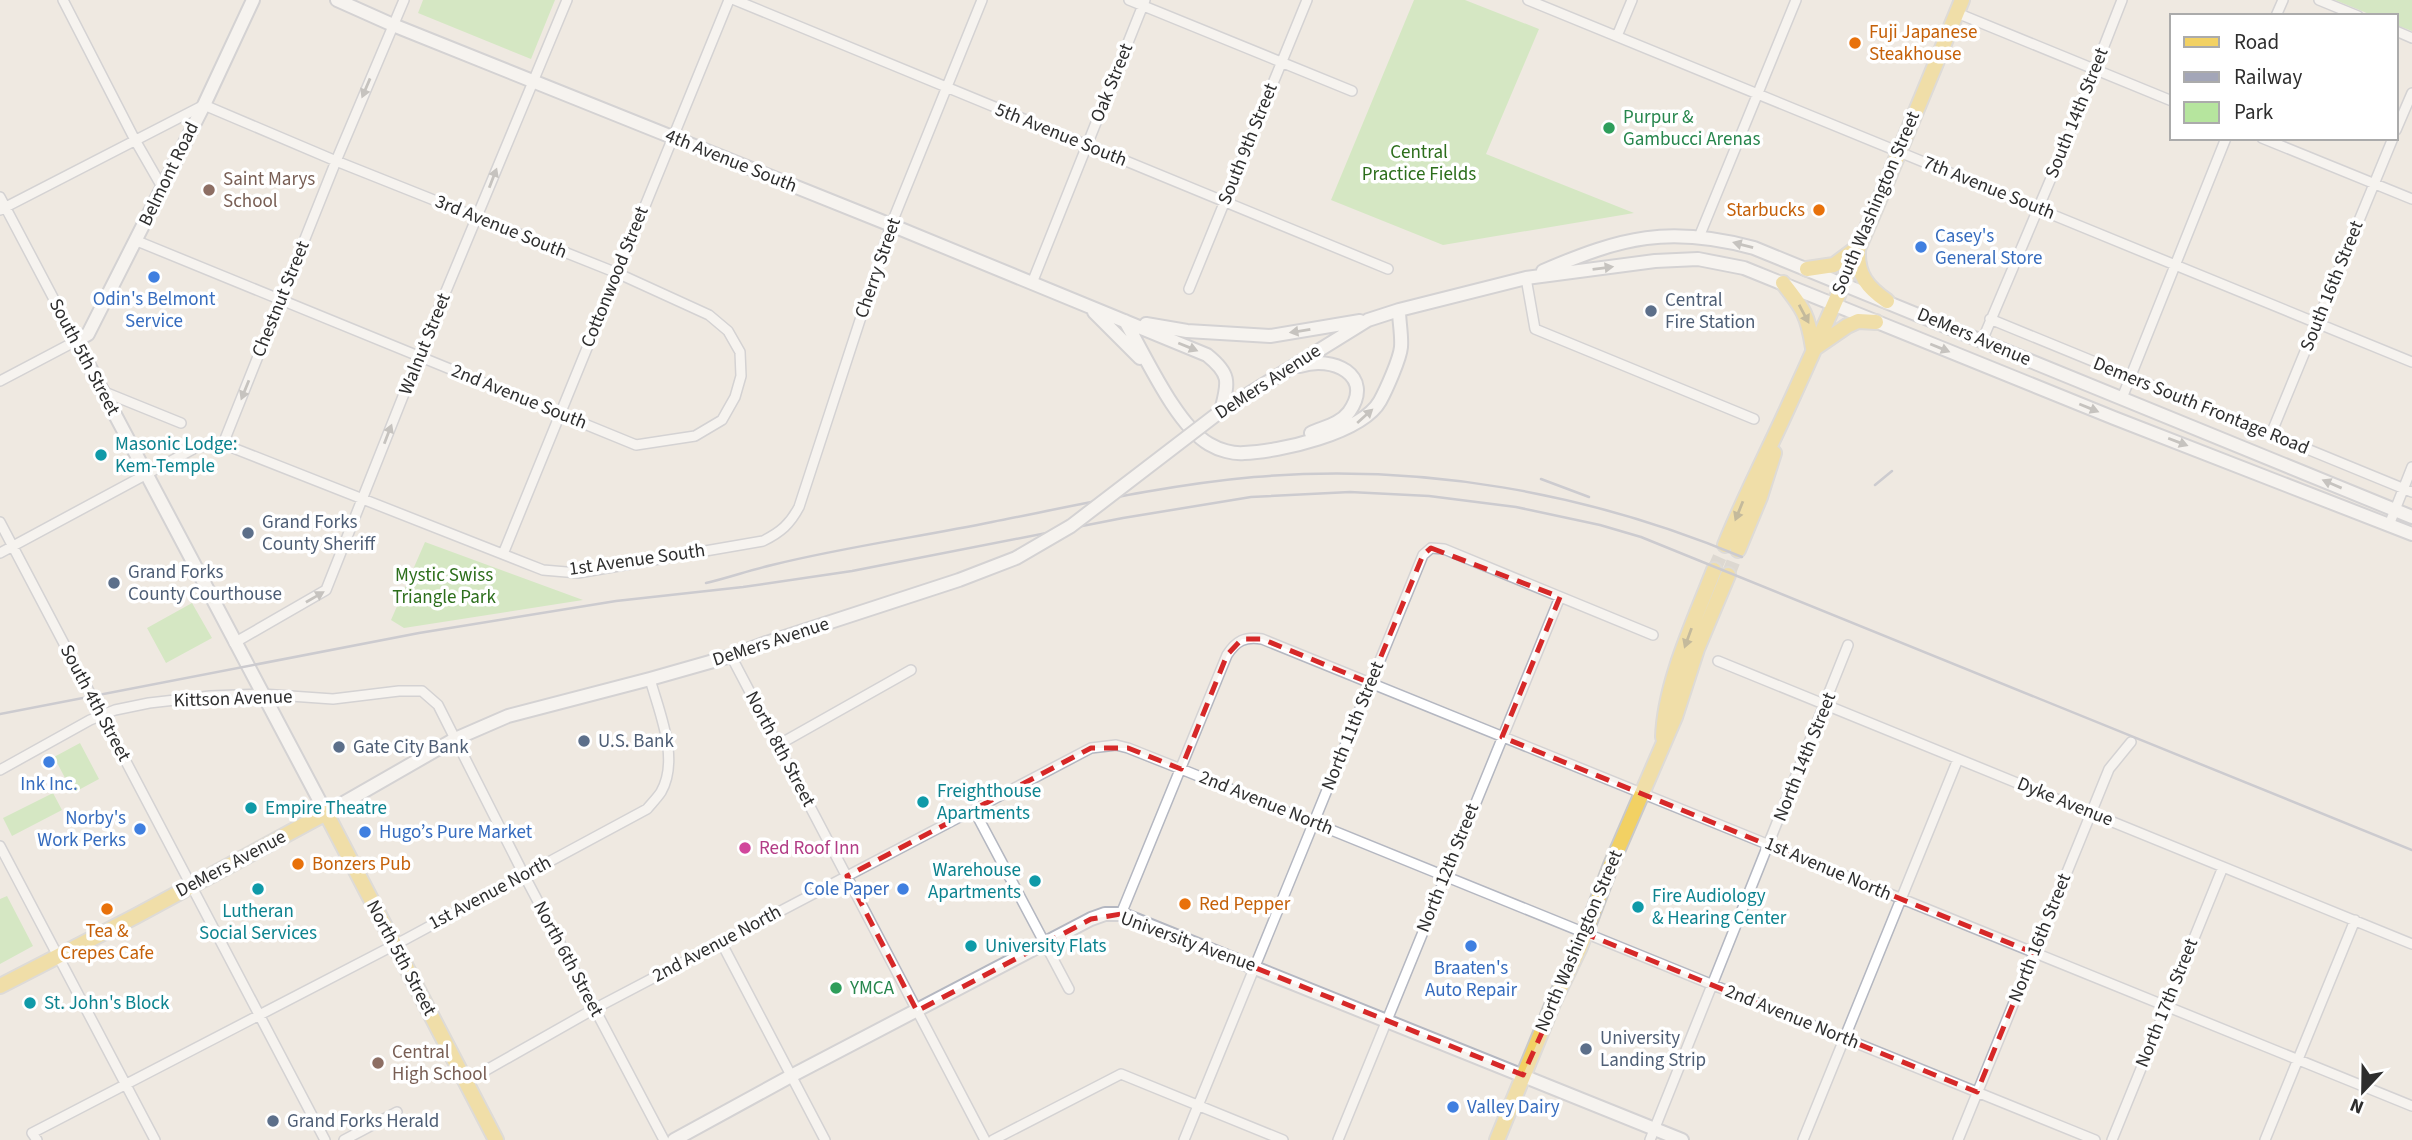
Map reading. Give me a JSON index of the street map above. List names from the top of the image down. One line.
{"streets":{"main road":["4th Avenue South","Belmont Road","South Washington Street","DeMers Avenue","South 5th Street","North Washington Street","University Avenue","North 5th Street"],"street":["Oak Street","South 14th Street","5th Avenue South","South 9th Street","7th Avenue South","3rd Avenue South","Cherry Street","Cottonwood Street","South 16th Street","Chestnut Street","Walnut Street","2nd Avenue South","Demers South Frontage Road","1st Avenue South","Kittson Avenue","South 4th Street","North 11th Street","North 8th Street","North 14th Street","Dyke Avenue","2nd Avenue North","North 12th Street","1st Avenue North","North 16th Street","North 6th Street","North 17th Street"]},"crossings":[["Oak Street","5th Avenue South"],["Oak Street","4th Avenue South"],["South 14th Street","7th Avenue South"],["South 14th Street","DeMers Avenue"],["South 14th Street","Demers South Frontage Road"],["5th Avenue South","South 9th Street"],["5th Avenue South","Cherry Street"],["4th Avenue South","Cherry Street"],["4th Avenue South","Cottonwood Street"],["4th Avenue South","Chestnut Street"],["4th Avenue South","Walnut Street"],["Belmont Road","3rd Avenue South"],["Belmont Road","South 5th Street"],["Belmont Road","2nd Avenue South"],["7th Avenue South","South Washington Street"],["7th Avenue South","South 16th Street"],["South Washington Street","DeMers Avenue"],["3rd Avenue South","Cottonwood Street"],["3rd Avenue South","Chestnut Street"],["3rd Avenue South","Walnut Street"],["3rd Avenue South","2nd Avenue South"],["Cherry Street","1st Avenue South"],["Cottonwood Street","2nd Avenue South"],["Cottonwood Street","1st Avenue South"],["South 16th Street","Demers South Frontage Road"],["Chestnut Street","2nd Avenue South"],["Chestnut Street","1st Avenue South"],["DeMers Avenue","South 5th Street"],["DeMers Avenue","Kittson Avenue"],["DeMers Avenue","South 4th Street"],["DeMers Avenue","North 8th Street"],["DeMers Avenue","1st Avenue North"],["DeMers Avenue","North 5th Street"],["DeMers Avenue","North 6th Street"],["Walnut Street","South 5th Street"],["Walnut Street","2nd Avenue South"],["Walnut Street","1st Avenue South"],["South 5th Street","Kittson Avenue"],["South 5th Street","North 5th Street"],["Kittson Avenue","South 4th Street"],["Kittson Avenue","North 6th Street"],["South 4th Street","1st Avenue North"],["North 11th Street","2nd Avenue North"],["North 11th Street","North 12th Street"],["North 11th Street","1st Avenue North"],["North 11th Street","University Avenue"],["North 8th Street","2nd Avenue North"],["North 8th Street","University Avenue"],["North 14th Street","Dyke Avenue"],["North 14th Street","2nd Avenue North"],["North 14th Street","1st Avenue North"],["North 14th Street","University Avenue"],["Dyke Avenue","North 16th Street"],["Dyke Avenue","North 17th Street"],["2nd Avenue North","North 12th Street"],["2nd Avenue North","1st Avenue North"],["2nd Avenue North","North 16th Street"],["2nd Avenue North","North Washington Street"],["2nd Avenue North","North 5th Street"],["2nd Avenue North","North 6th Street"],["North 12th Street","1st Avenue North"],["North 12th Street","University Avenue"],["1st Avenue North","North 16th Street"],["1st Avenue North","North Washington Street"],["1st Avenue North","North 5th Street"],["1st Avenue North","North 6th Street"],["1st Avenue North","North 17th Street"],["North Washington Street","University Avenue"]],"one_way":["Chestnut Street","Walnut Street"],"parks":["Central Practice Fields","Mystic Swiss Triangle Park"],"places":["Fuji Japanese Steakhouse","Purpur & Gambucci Arenas","Saint Marys School","Starbucks","Casey's General Store","Odin's Belmont Service","Central Fire Station","Masonic Lodge: Kem-Temple","Grand Forks County Sheriff","Grand Forks County Courthouse","U.S. Bank","Gate City Bank","Ink Inc.","Freighthouse Apartments","Empire Theatre","Norby's Work Perks","Hugo’s Pure Market","Red Roof Inn","Bonzers Pub","Warehouse Apartments","Lutheran Social Services","Cole Paper","Red Pepper","Fire Audiology & Hearing Center","Tea & Crepes Cafe","University Flats","Braaten's Auto Repair","YMCA","St. John's Block","University Landing Strip","Central High School","Valley Dairy","Grand Forks Herald"],"legend":["Road","Railway","Park"],"north":"bottom"}
